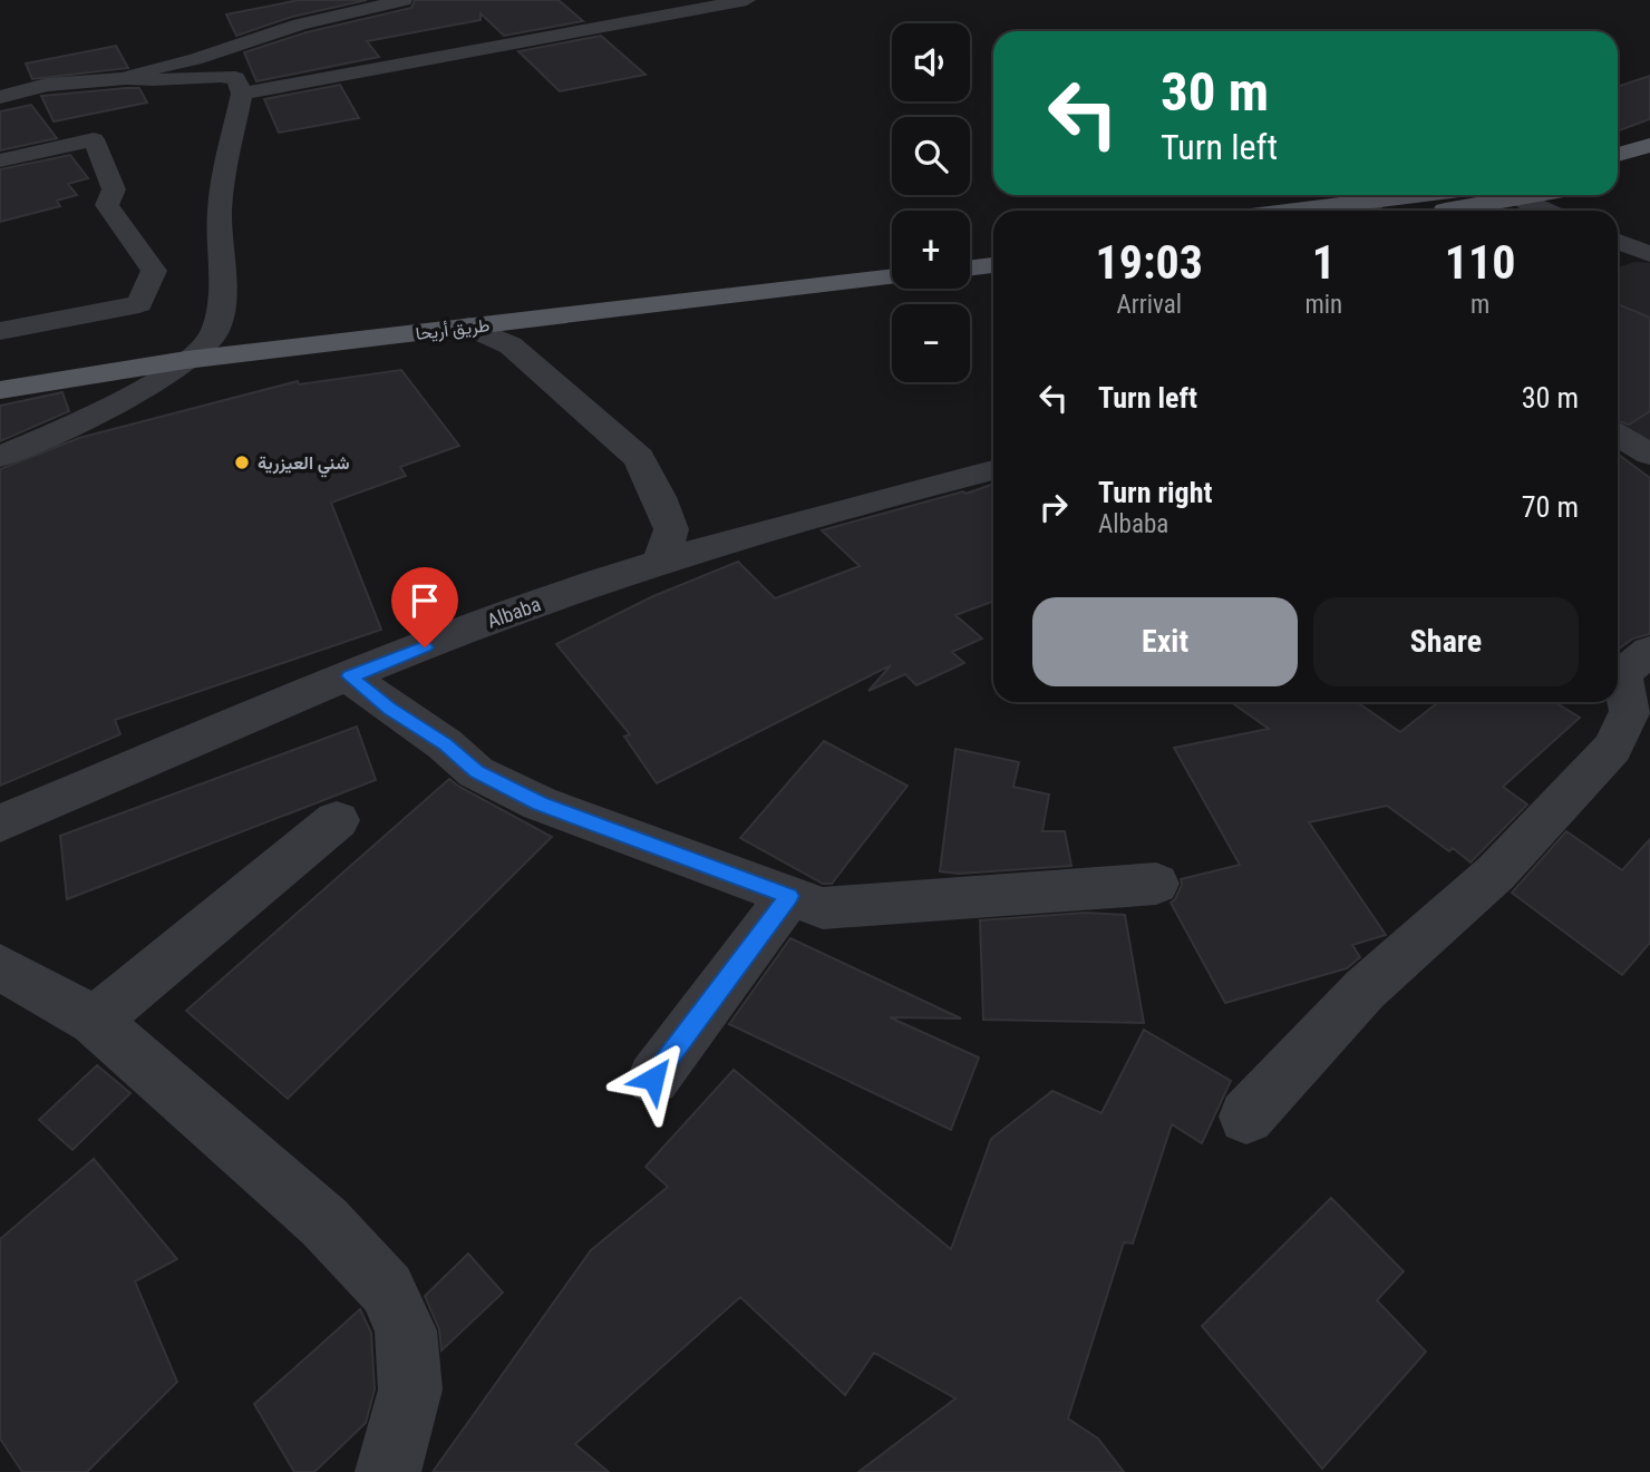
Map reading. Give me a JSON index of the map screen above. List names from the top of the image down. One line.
{"streets":{"main road":["طريق أريحا"],"street":["Albaba"]},"places":["شني العيزرية"],"page":{"map_buttons":["+","−"],"turn":["30 m","Turn left"],"eta":["19:03","Arrival","1","min","110","m"],"list":[{"name":"Turn left","value":"30 m"},{"name":"Turn right","note":"Albaba","value":"70 m"}],"buttons":["Exit","Share"]}}
